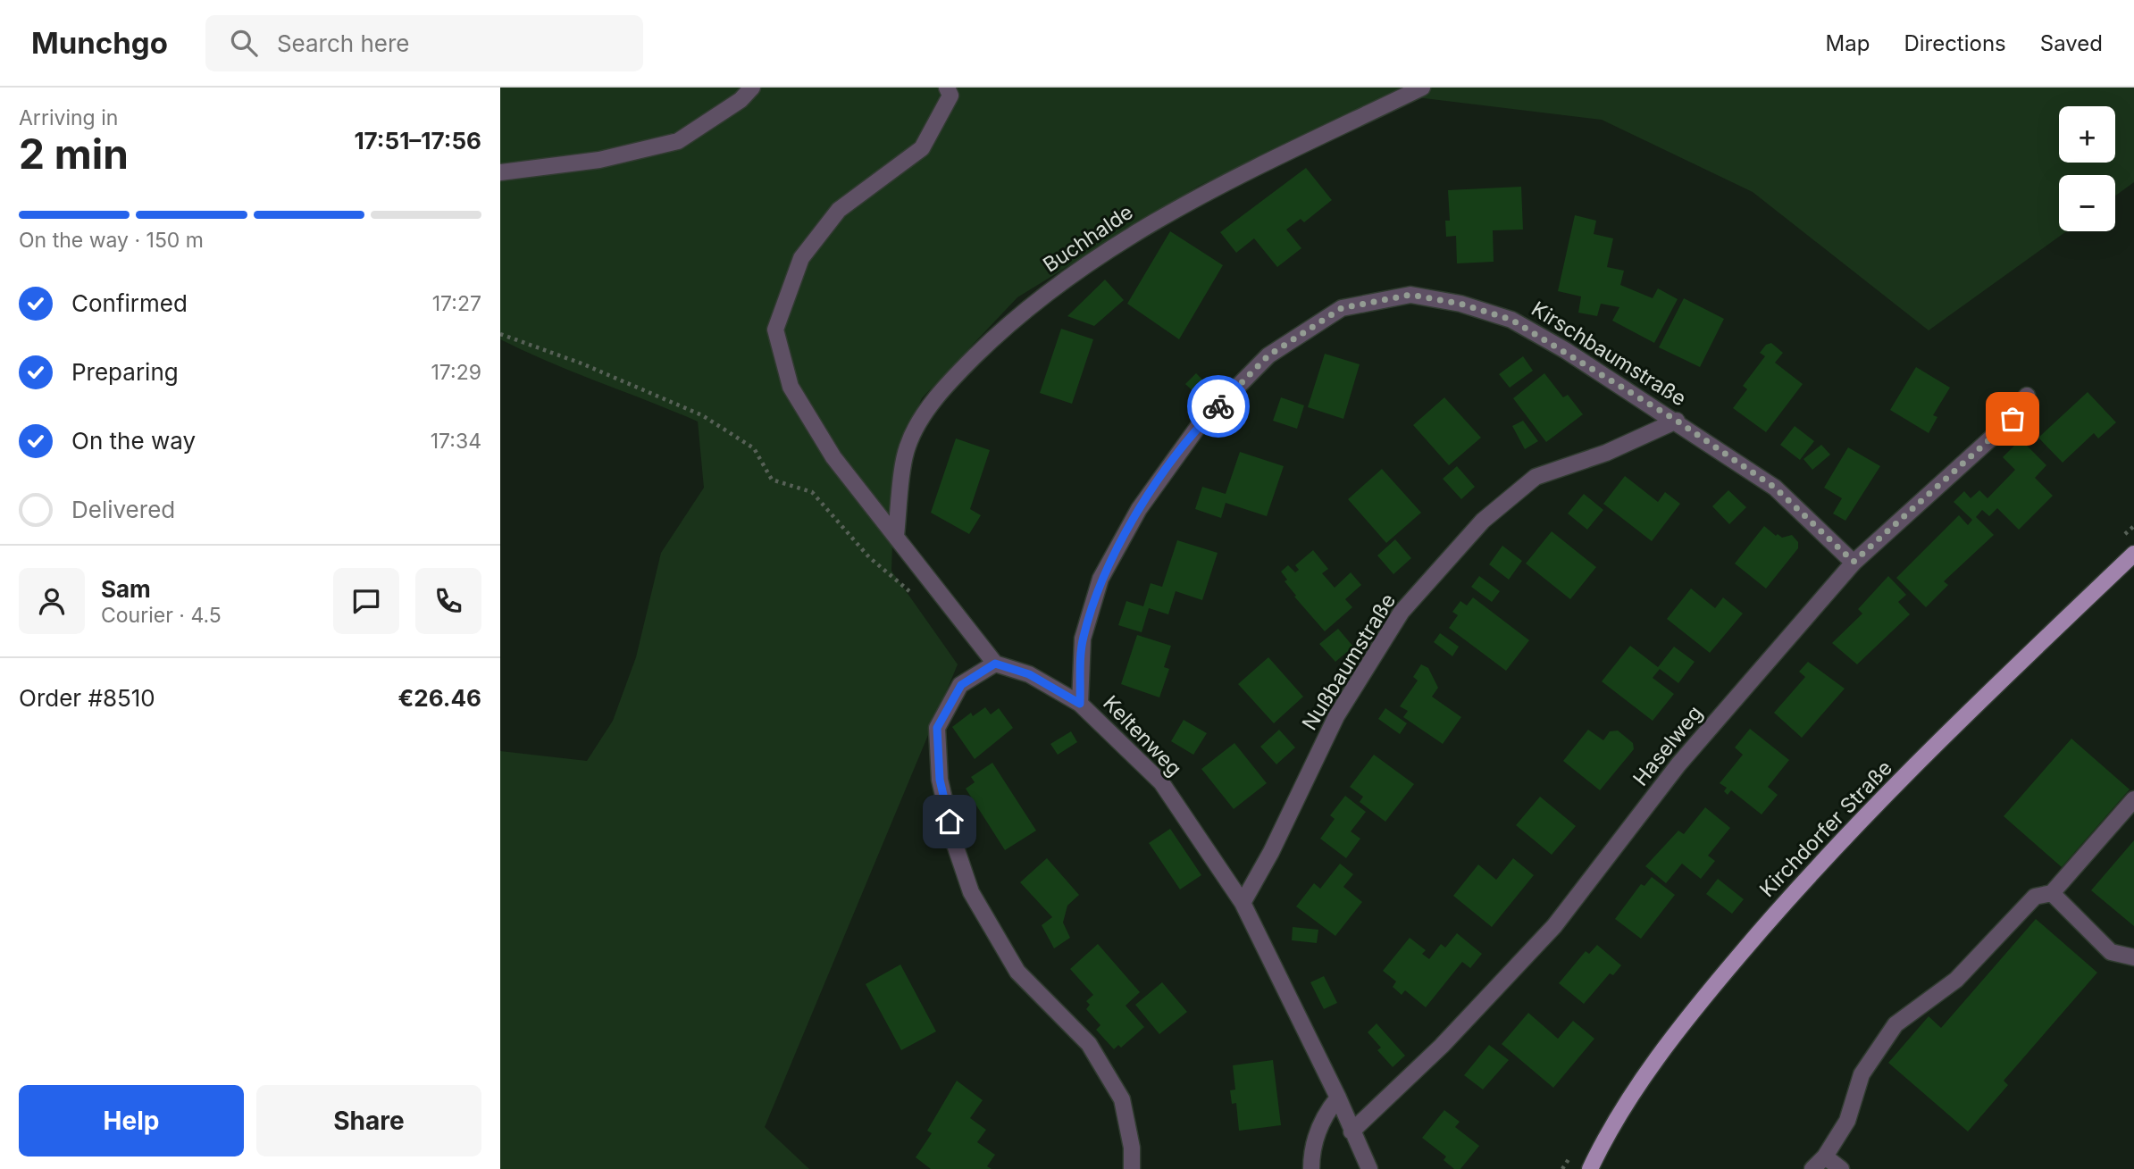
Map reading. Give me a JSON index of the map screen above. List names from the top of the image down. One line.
{"streets":{"main road":["Kirchdorfer Straße"],"street":["Buchhalde","Kirschbaumstraße","Nußbaumstraße","Keltenweg","Haselweg"]},"crossings":[["Kirschbaumstraße","Nußbaumstraße"],["Kirschbaumstraße","Keltenweg"],["Kirschbaumstraße","Haselweg"],["Nußbaumstraße","Keltenweg"],["Keltenweg","Haselweg"]],"page":{"header":"Munchgo","search":"Search here","nav":["Map","Directions","Saved"],"heading":["2 min","Arriving in","17:51–17:56"],"panel":["Sam","Courier · 4.5","Order #8510","€26.46"],"map_buttons":["+","−"],"bar":"On the way · 150 m","list":[["Confirmed","17:27"],["Preparing","17:29"],["On the way","17:34"],"Delivered"],"buttons":["Help","Share"]}}
